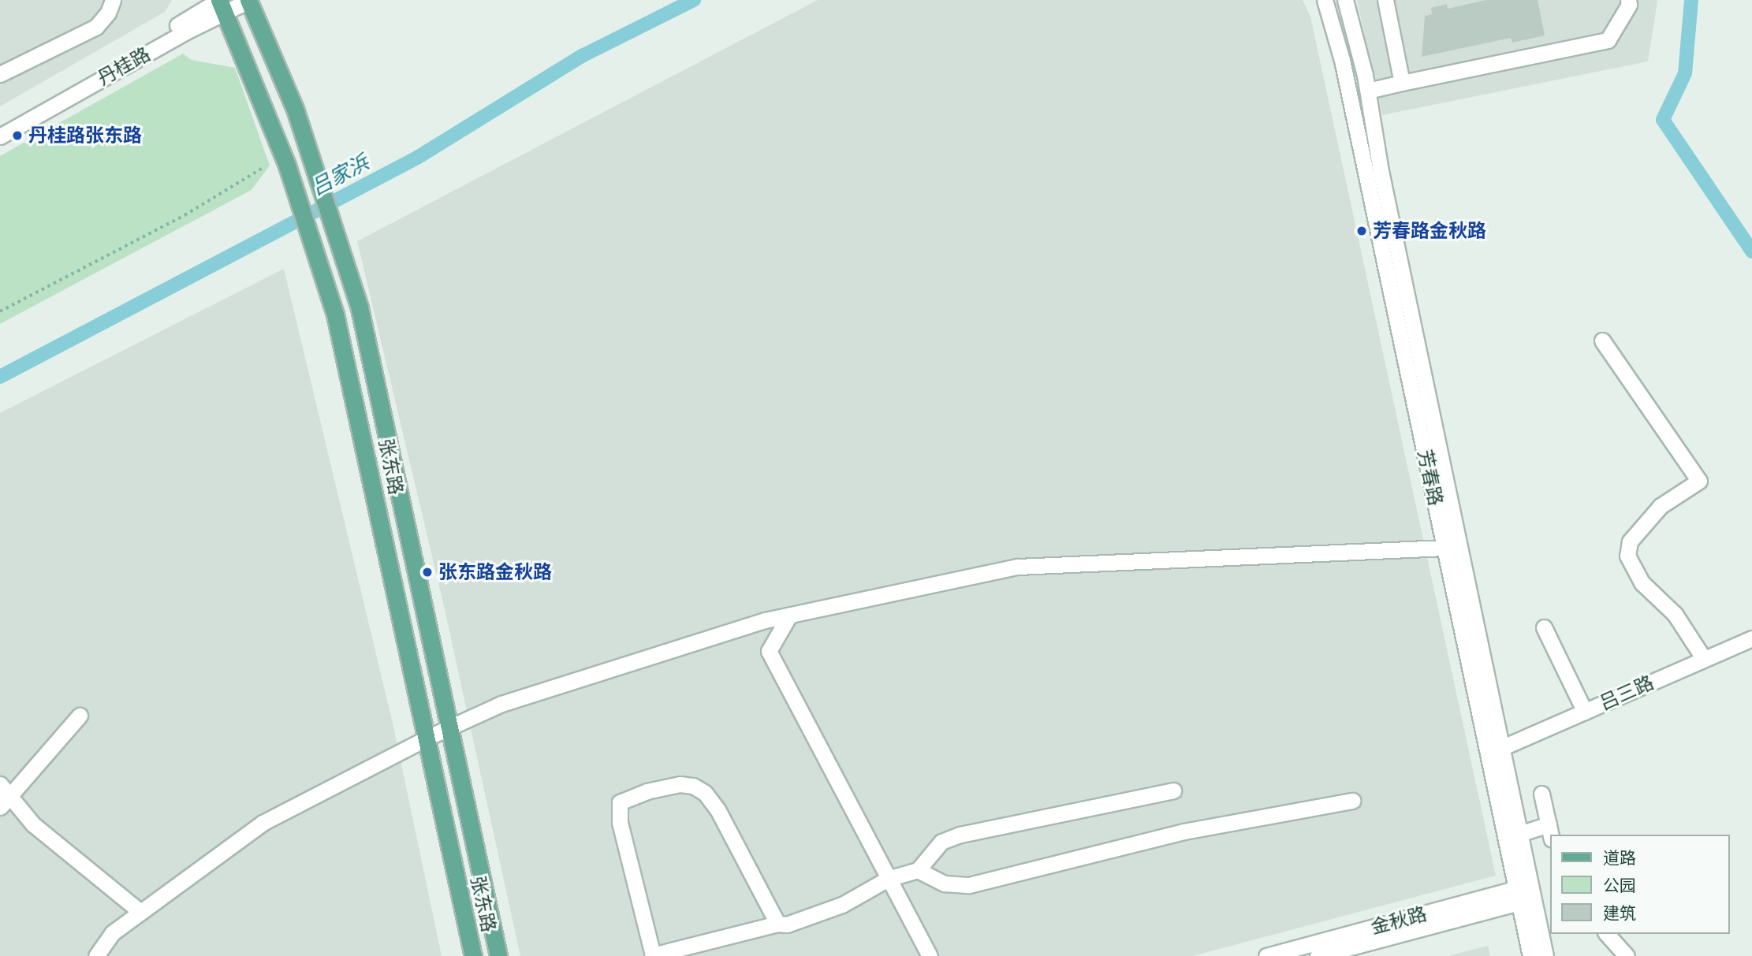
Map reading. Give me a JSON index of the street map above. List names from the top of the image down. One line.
{"streets":{"main road":["张东路"],"street":["丹桂路","芳春路","吕三路","金秋路"]},"crossings":[["丹桂路","张东路"],["芳春路","吕三路"],["芳春路","金秋路"]],"water":["吕家浜"],"places":["丹桂路张东路","芳春路金秋路","张东路金秋路"],"legend":["道路","公园","建筑"]}
